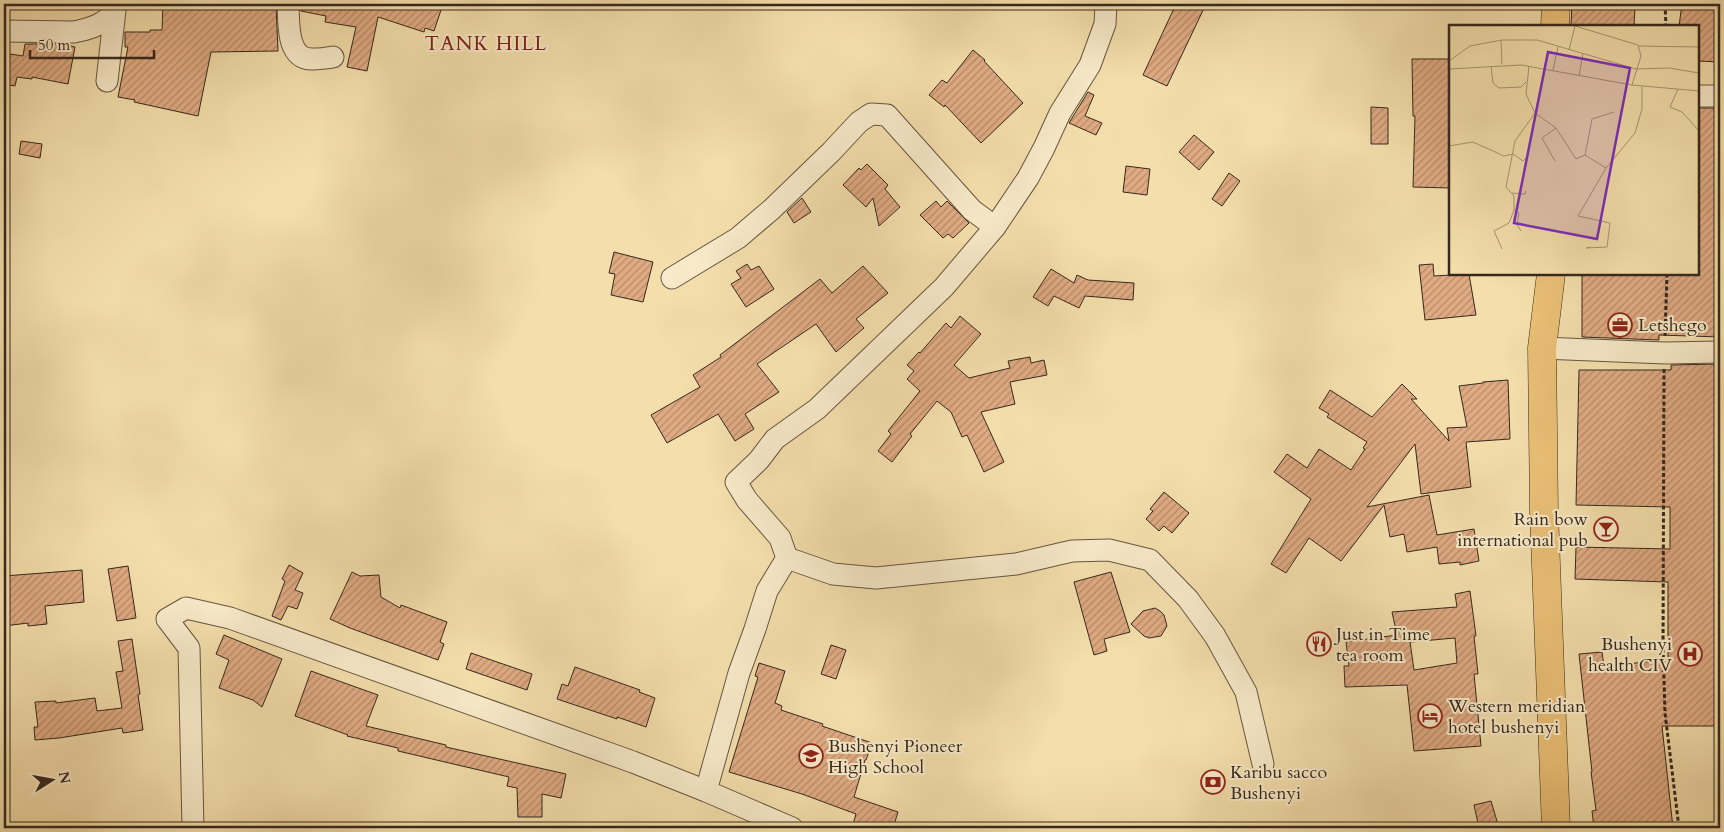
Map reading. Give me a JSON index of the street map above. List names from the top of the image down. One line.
{"districts":["TANK HILL"],"places":{"office":["Letshego"],"bar":["Rain bow international pub"],"restaurant":["Just in Time tea room"],"hospital":["Bushenyi health CIV"],"hotel":["Western meridian hotel bushenyi"],"school or university":["Bushenyi Pioneer High School"],"bank":["Karibu sacco Bushenyi"]},"scale_bar":"50 m","north":"right"}
